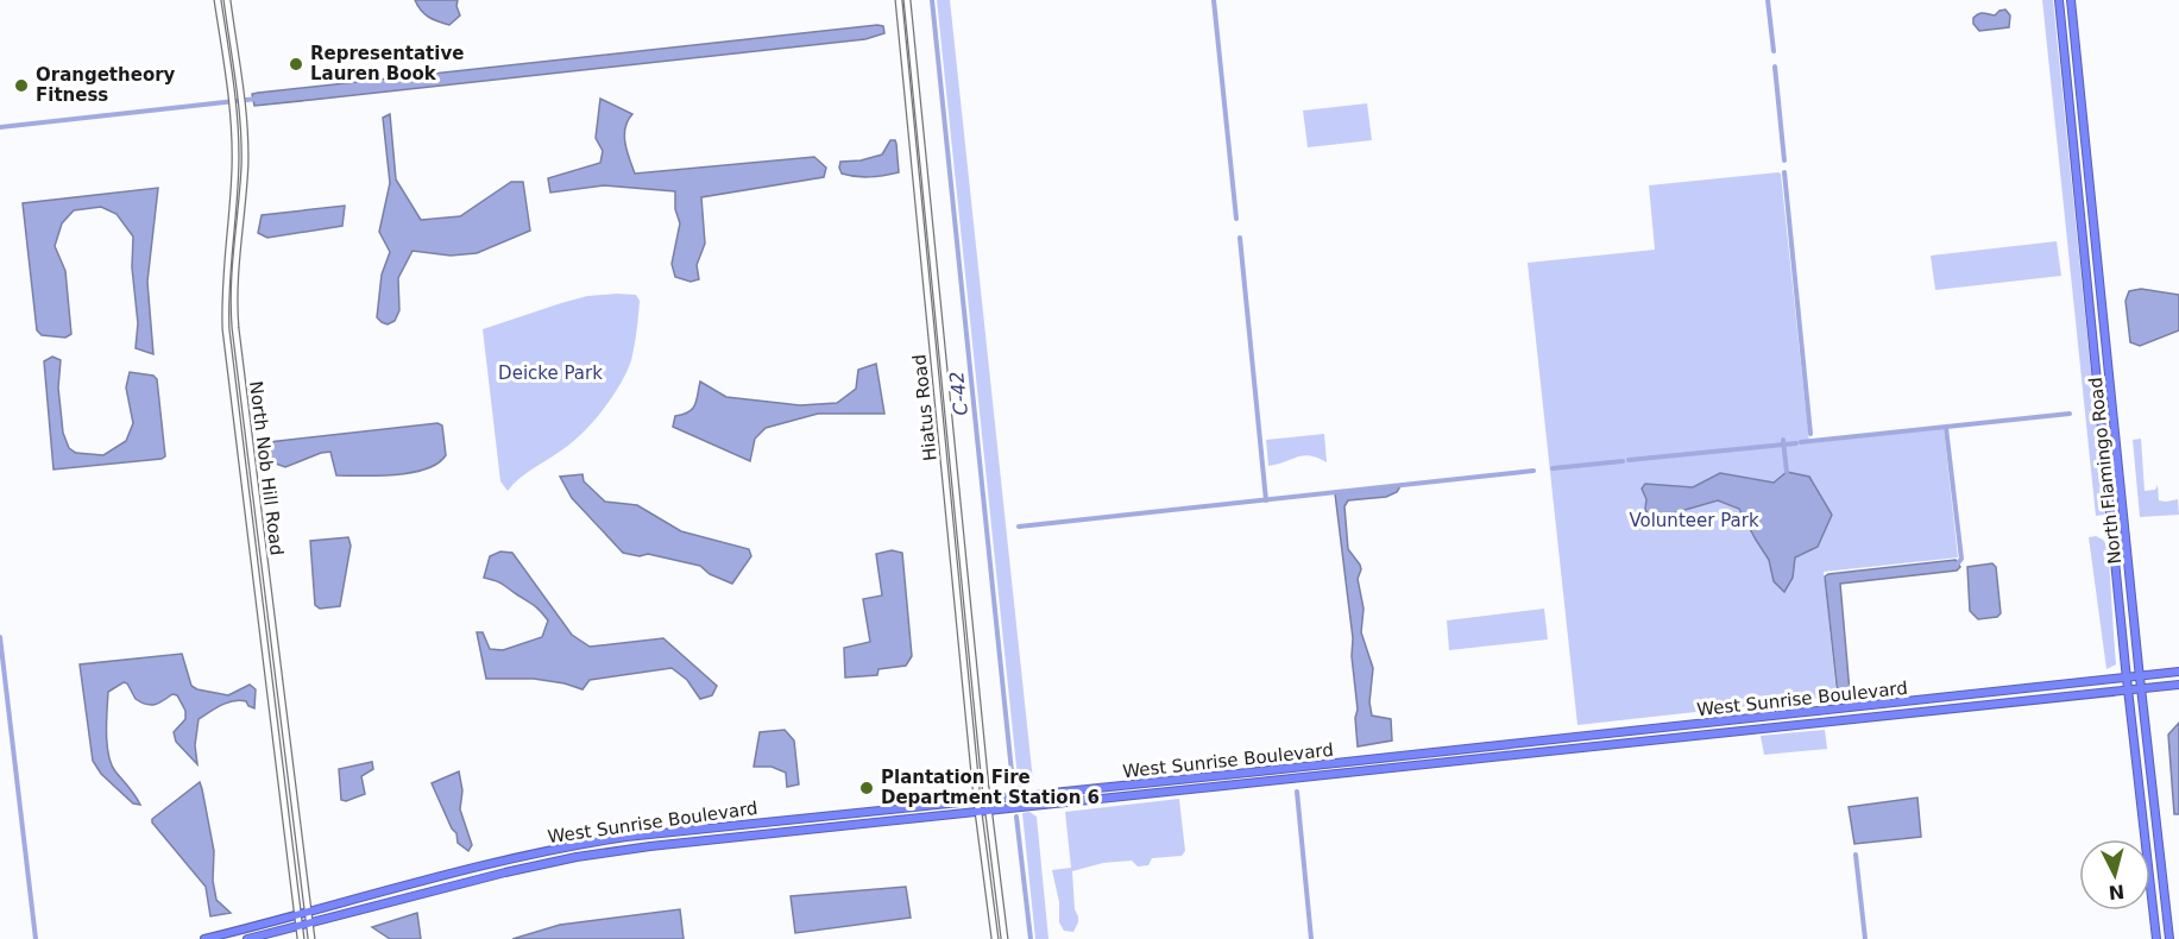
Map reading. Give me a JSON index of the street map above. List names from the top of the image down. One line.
{"streets":{"highway":["North Flamingo Road","West Sunrise Boulevard"],"main road":["Hiatus Road","North Nob Hill Road"]},"crossings":[["Hiatus Road","West Sunrise Boulevard"],["North Nob Hill Road","West Sunrise Boulevard"],["North Flamingo Road","West Sunrise Boulevard"]],"water":["C-42"],"parks":["Deicke Park","Volunteer Park"],"places":["Representative Lauren Book","Orangetheory Fitness","Plantation Fire Department Station 6"],"north":"bottom"}
